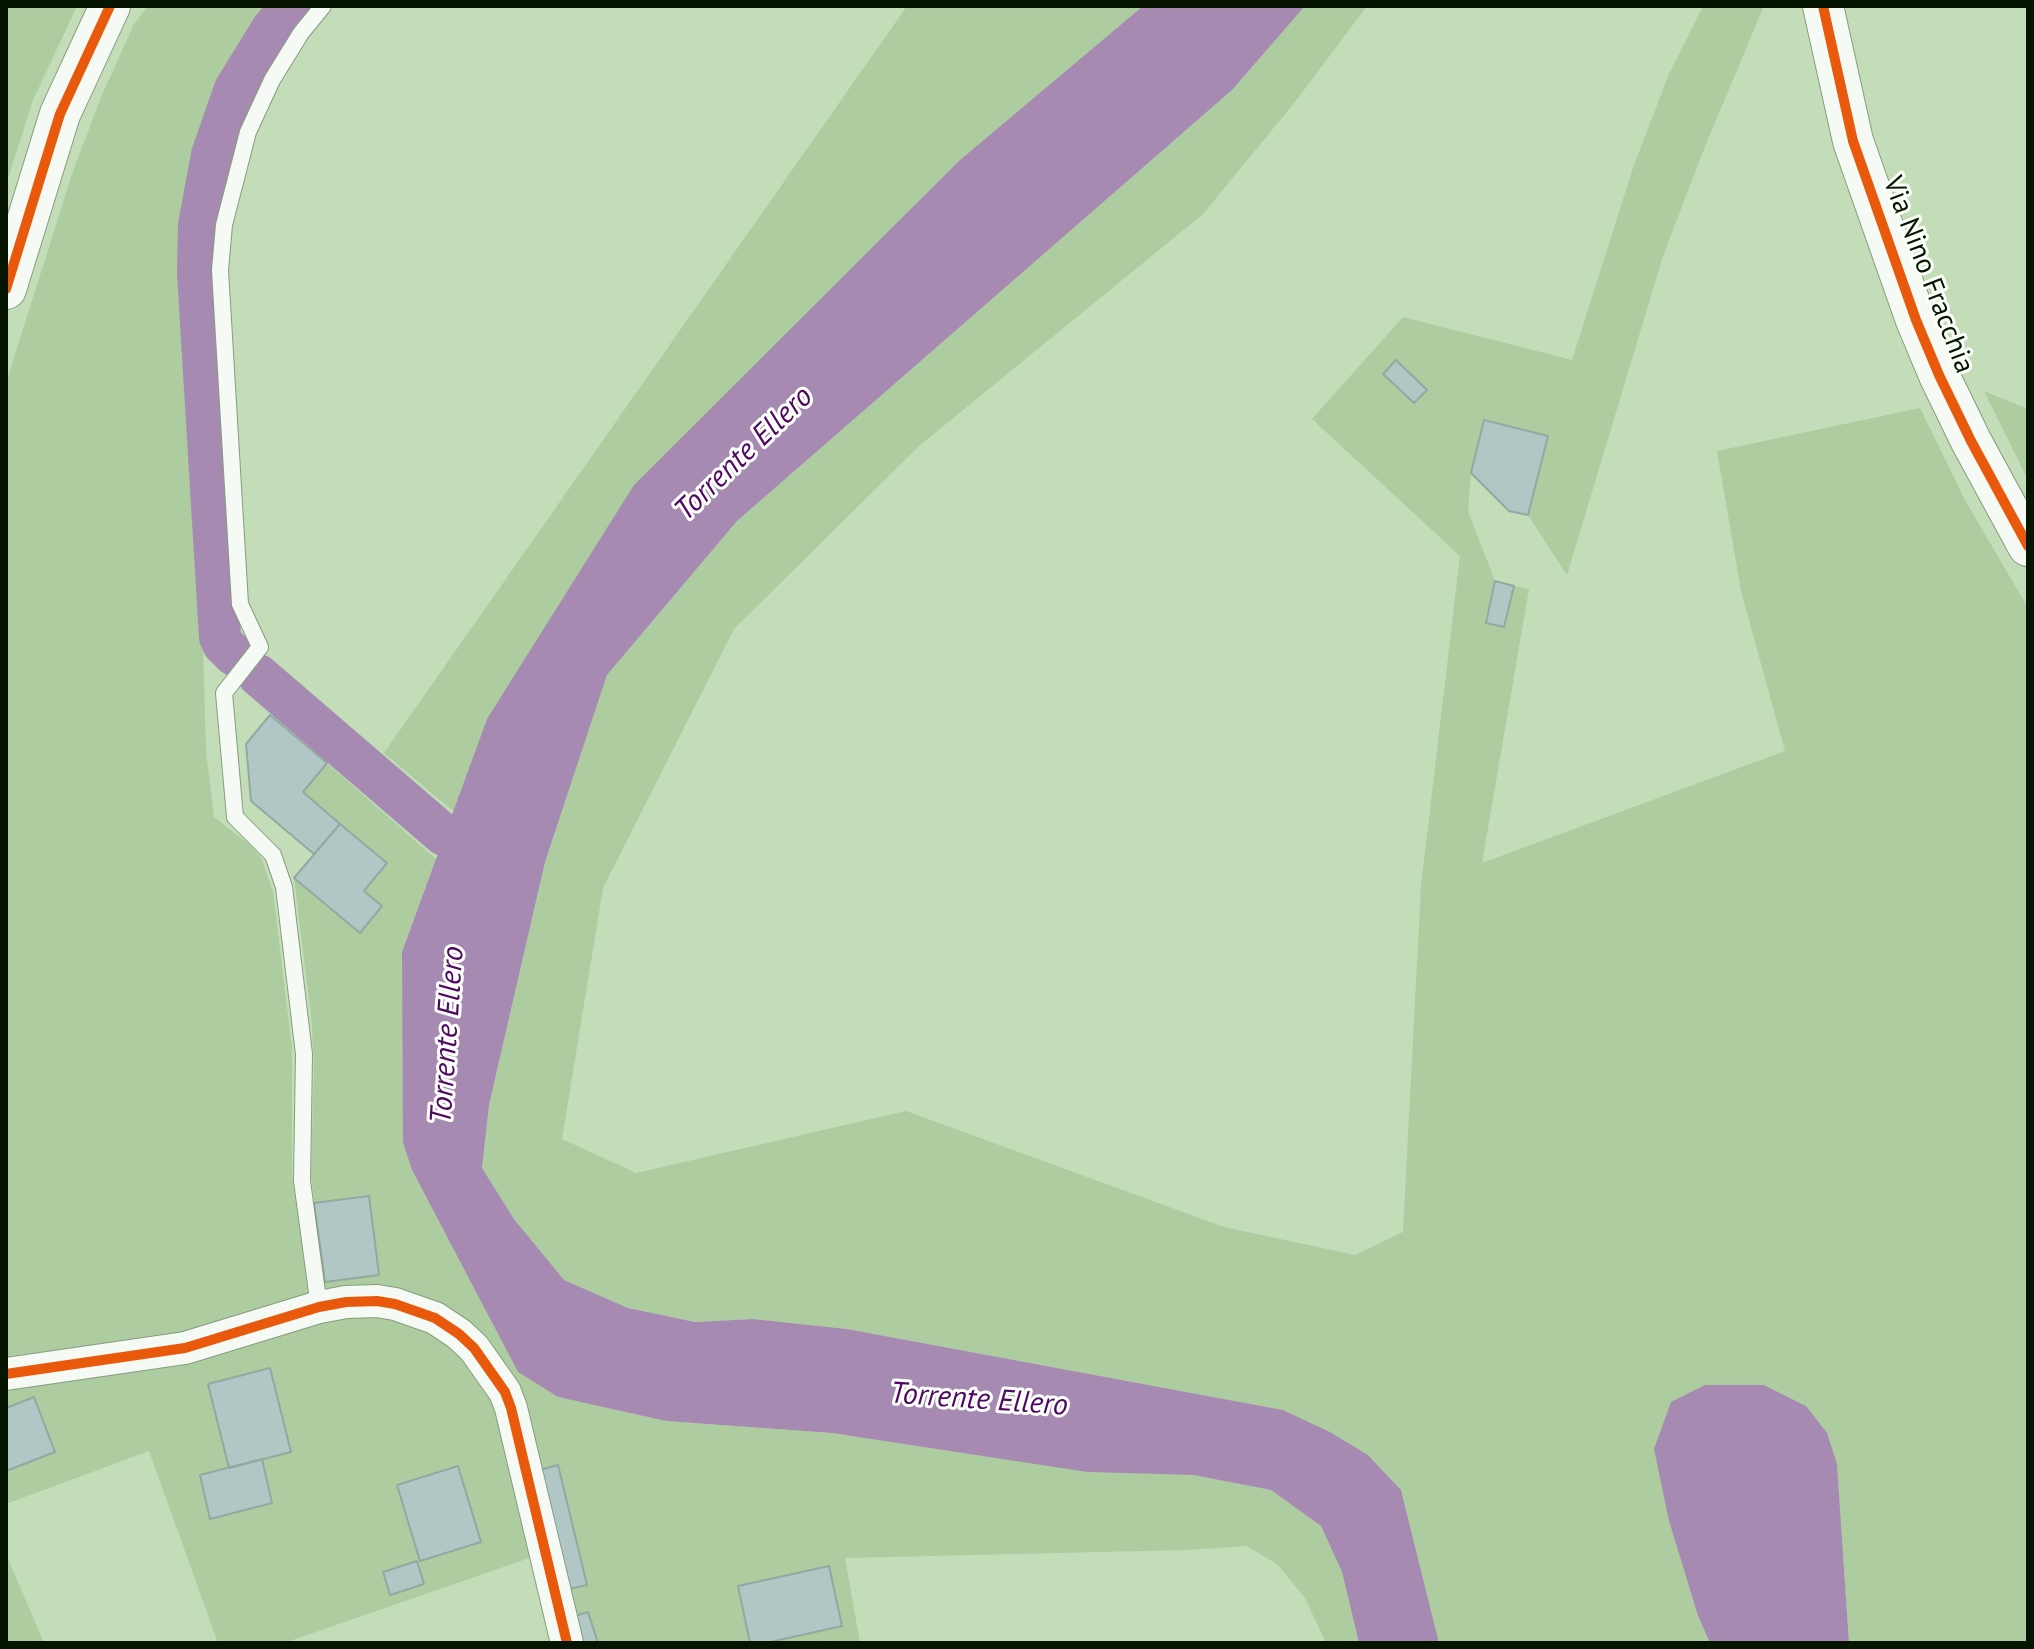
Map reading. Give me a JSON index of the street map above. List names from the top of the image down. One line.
{"streets":{"street":["Via Nino Fracchia"]},"water":["Torrente Ellero"]}
